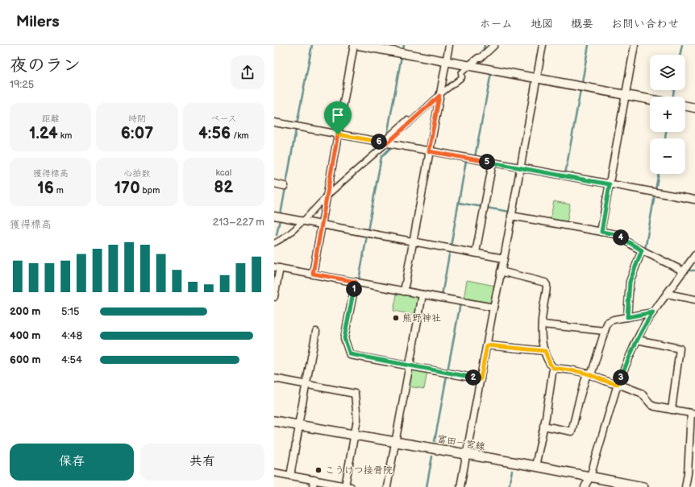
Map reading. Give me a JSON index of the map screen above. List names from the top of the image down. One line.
{"streets":{"main road":["富田一宮線"]},"places":["熊野神社","こうけつ接骨院"],"page":{"header":"Milers","nav":["ホーム","地図","概要","お問い合わせ"],"heading":["夜のラン","19:25"],"map_buttons":["+","−"],"stats":[["距離","1.24 km"],["時間","6:07"],["ペース","4:56 /km"],["獲得標高","16 m"],["心拍数","170 bpm"],["kcal","82"]],"pins":["6","5","4","1","2","3"],"chart":["獲得標高","213–227 m"],"list":[{"name":"200 m","note":"5:15"},{"name":"400 m","note":"4:48"},{"name":"600 m","note":"4:54"}],"buttons":["保存","共有"]}}
